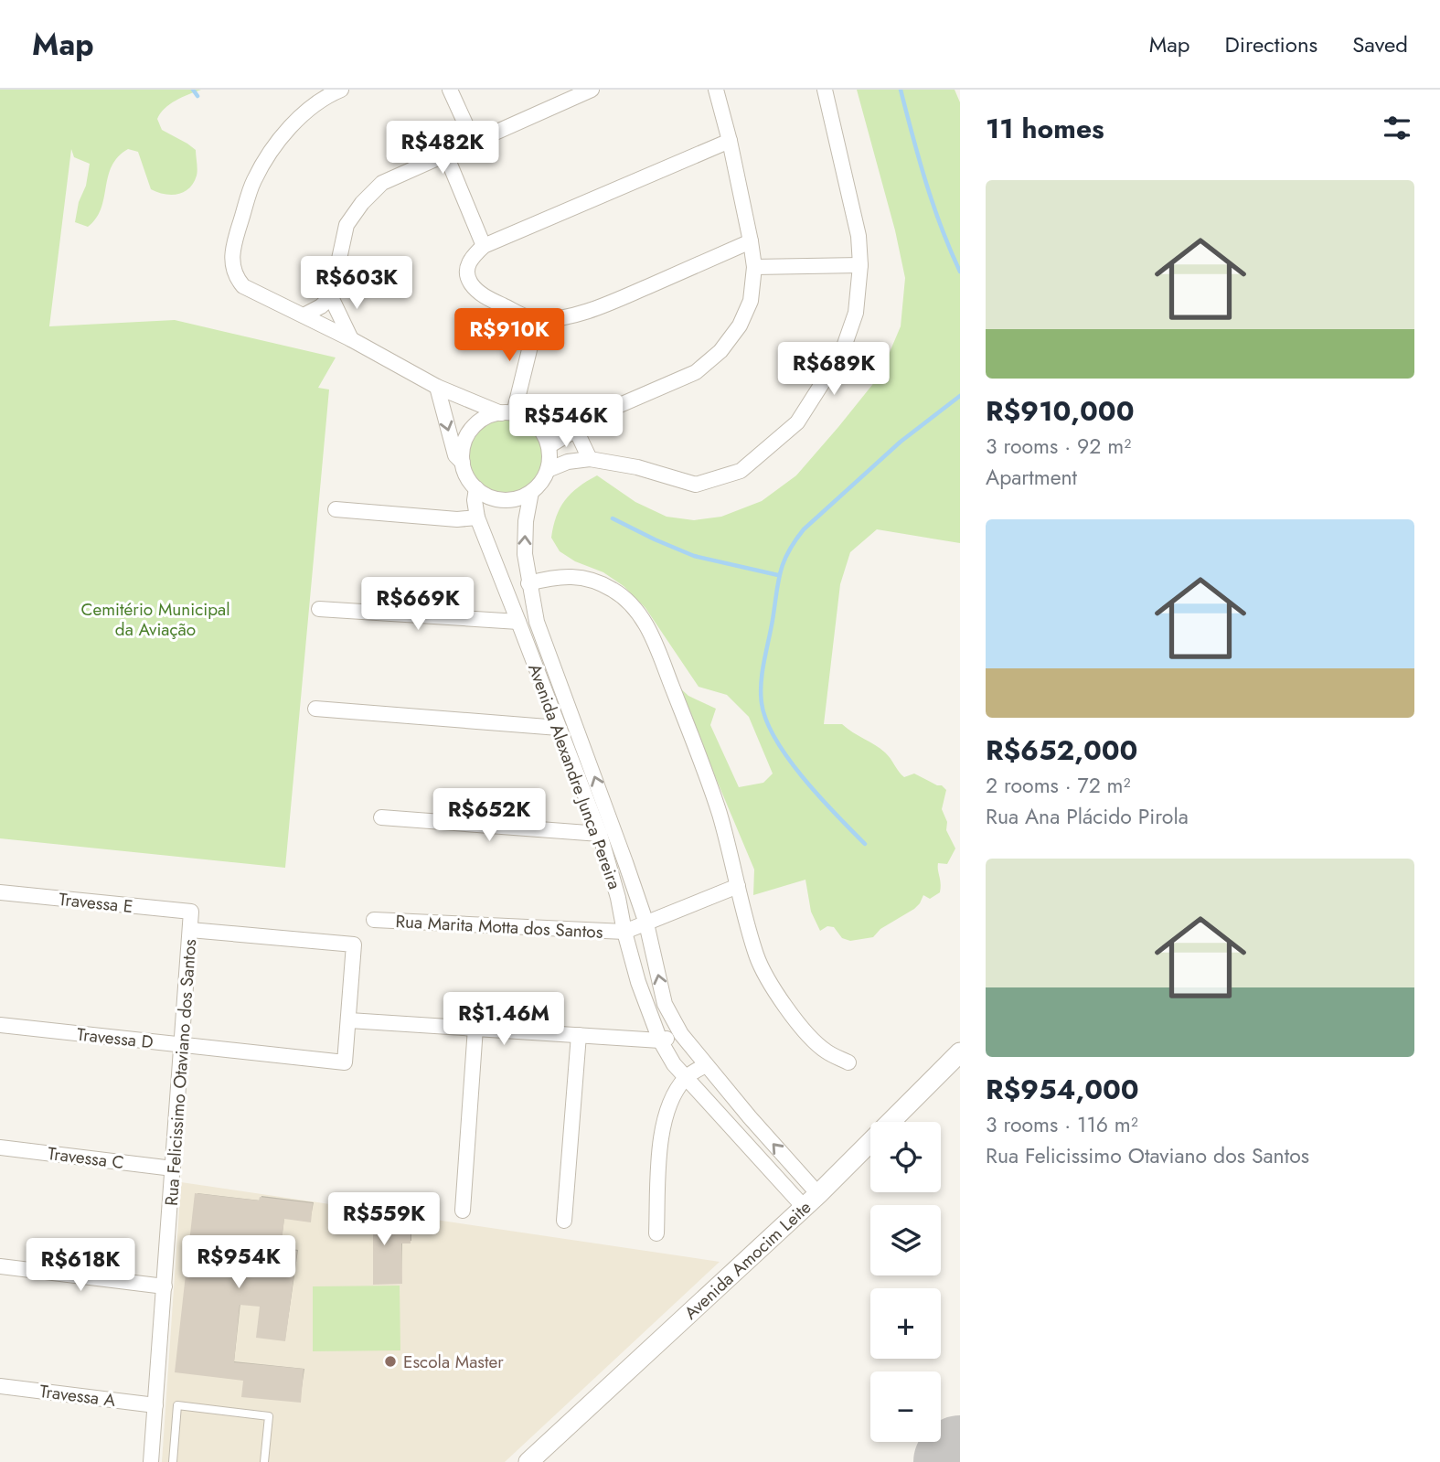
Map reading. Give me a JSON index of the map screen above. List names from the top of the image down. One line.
{"streets":{"street":["Avenida Alexandre Junca Pereira","Travessa E","Rua Marita Motta dos Santos","Travessa D","Rua Felicissimo Otaviano dos Santos","Travessa C","Avenida Amocim Leite","Travessa A"]},"crossings":[["Avenida Alexandre Junca Pereira","Rua Marita Motta dos Santos"],["Avenida Alexandre Junca Pereira","Avenida Amocim Leite"],["Travessa E","Rua Felicissimo Otaviano dos Santos"],["Travessa D","Rua Felicissimo Otaviano dos Santos"],["Rua Felicissimo Otaviano dos Santos","Travessa C"],["Rua Felicissimo Otaviano dos Santos","Travessa A"]],"parks":["Cemitério Municipal da Aviação"],"places":["Escola Master"],"page":{"header":"Map","nav":["Map","Directions","Saved"],"heading":"11 homes","price":["R$482K","R$603K","R$910K","R$689K","R$546K","R$669K","R$652K","R$1.46M","R$559K","R$954K","R$618K"],"list":[{"name":"R$910,000","note":"3 rooms · 92 m² · Apartment"},{"name":"R$652,000","note":"2 rooms · 72 m² · Rua Ana Plácido Pirola"},{"name":"R$954,000","note":"3 rooms · 116 m² · Rua Felicissimo Otaviano dos Santos"}],"map_buttons":["+","−"]}}
